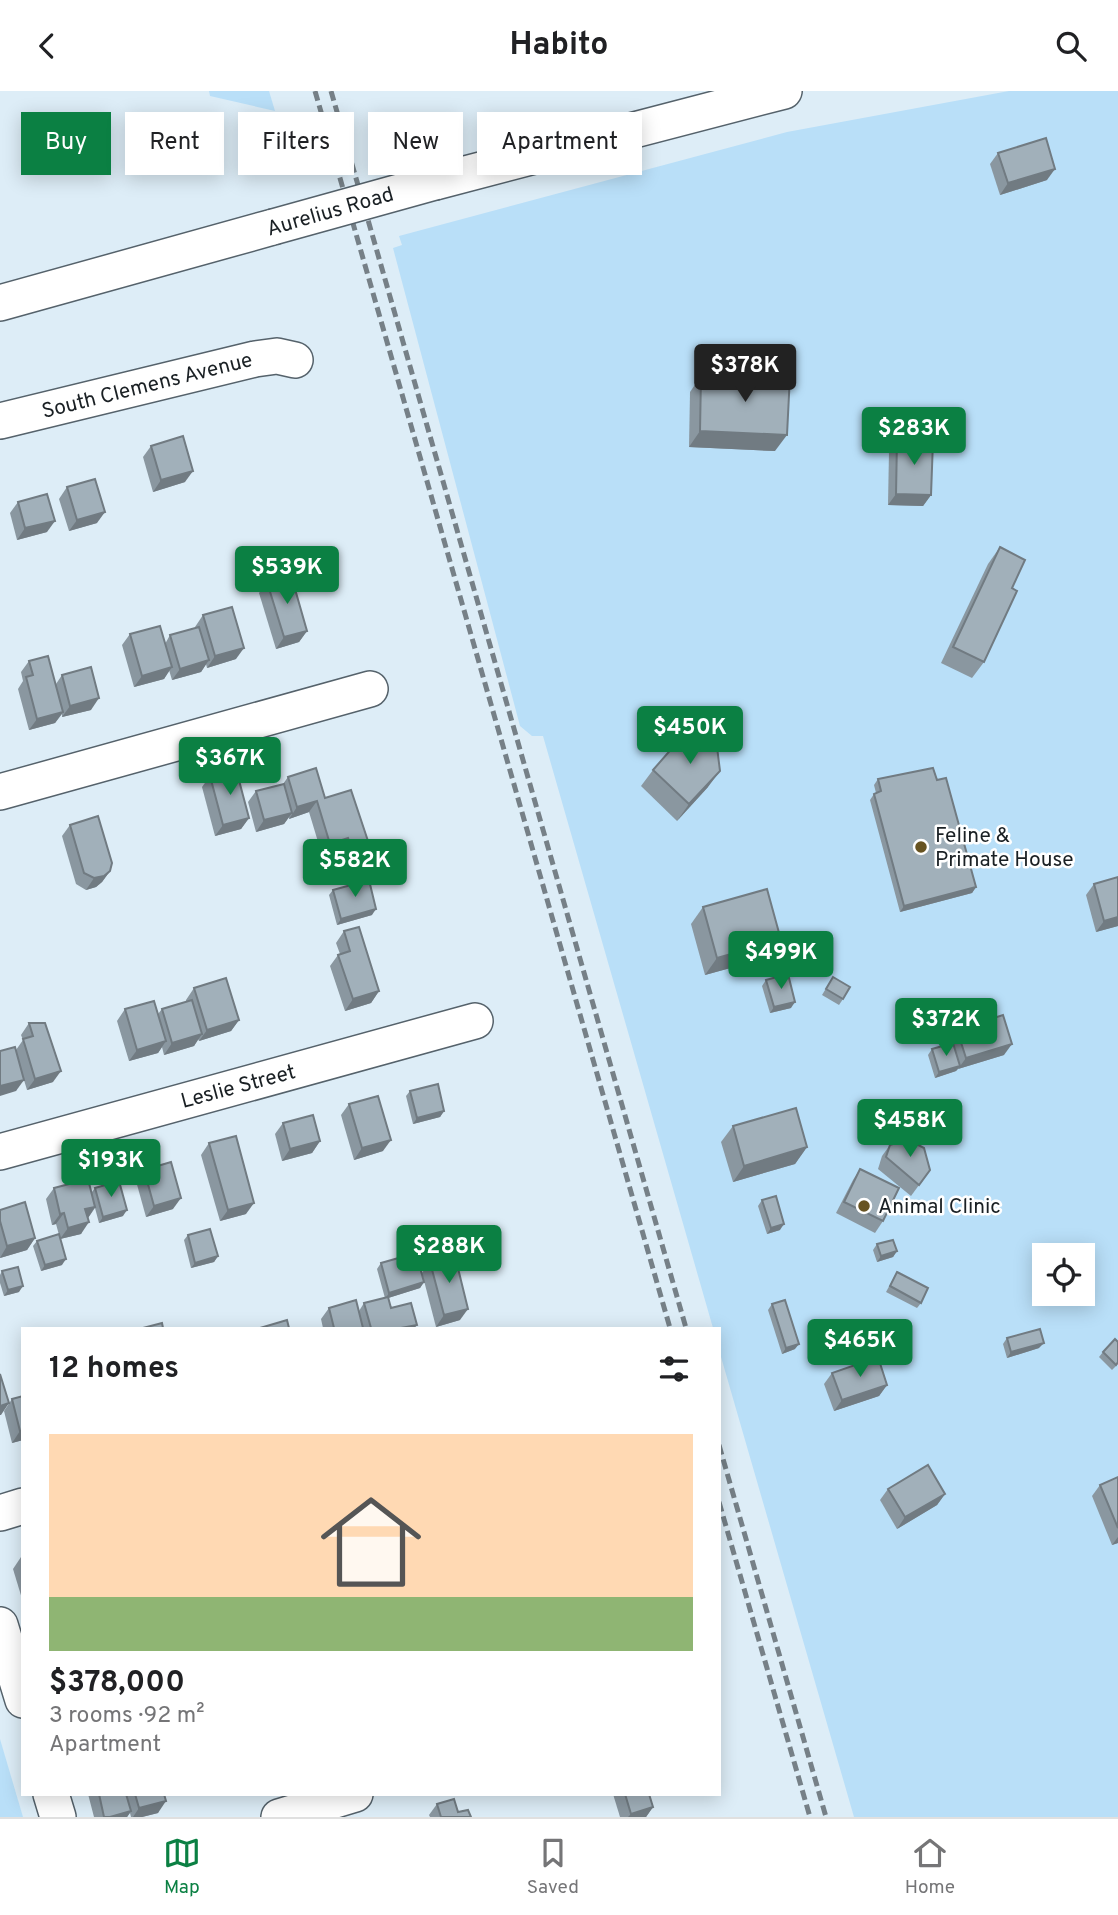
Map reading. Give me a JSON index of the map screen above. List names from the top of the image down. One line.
{"streets":{"street":["Aurelius Road","South Clemens Avenue","Leslie Street"]},"places":["Feline & Primate House","Animal Clinic"],"page":{"header":"Habito","chip":["Buy","Rent","Filters","New","Apartment"],"price":["$378K","$283K","$539K","$450K","$367K","$582K","$499K","$372K","$458K","$193K","$288K","$465K"],"heading":"12 homes","list":[{"name":"$378,000","note":"3 rooms · 92 m² · Apartment"}],"tabs":["Map","Saved","Home"]}}
